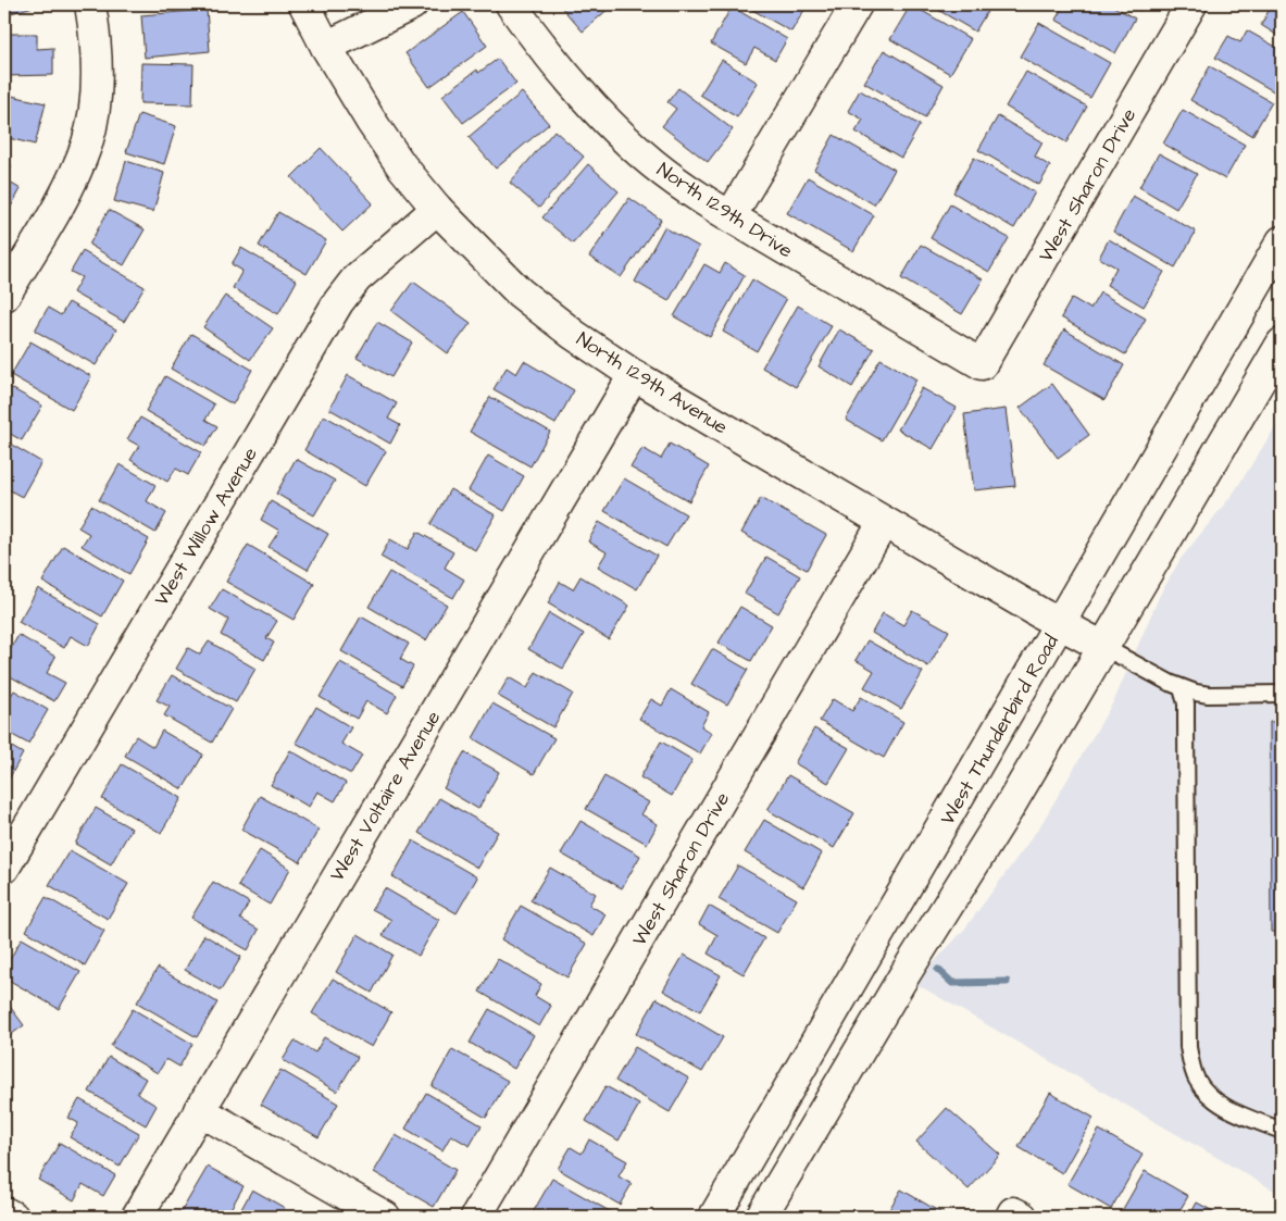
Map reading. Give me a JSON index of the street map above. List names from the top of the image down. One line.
{"streets":{"street":["West Sharon Drive","North 129th Drive","North 129th Avenue","West Willow Avenue","West Thunderbird Road","West Voltaire Avenue"]},"crossings":[["West Sharon Drive","North 129th Drive"],["West Sharon Drive","North 129th Avenue"],["North 129th Avenue","West Willow Avenue"],["North 129th Avenue","West Thunderbird Road"],["North 129th Avenue","West Voltaire Avenue"]]}
